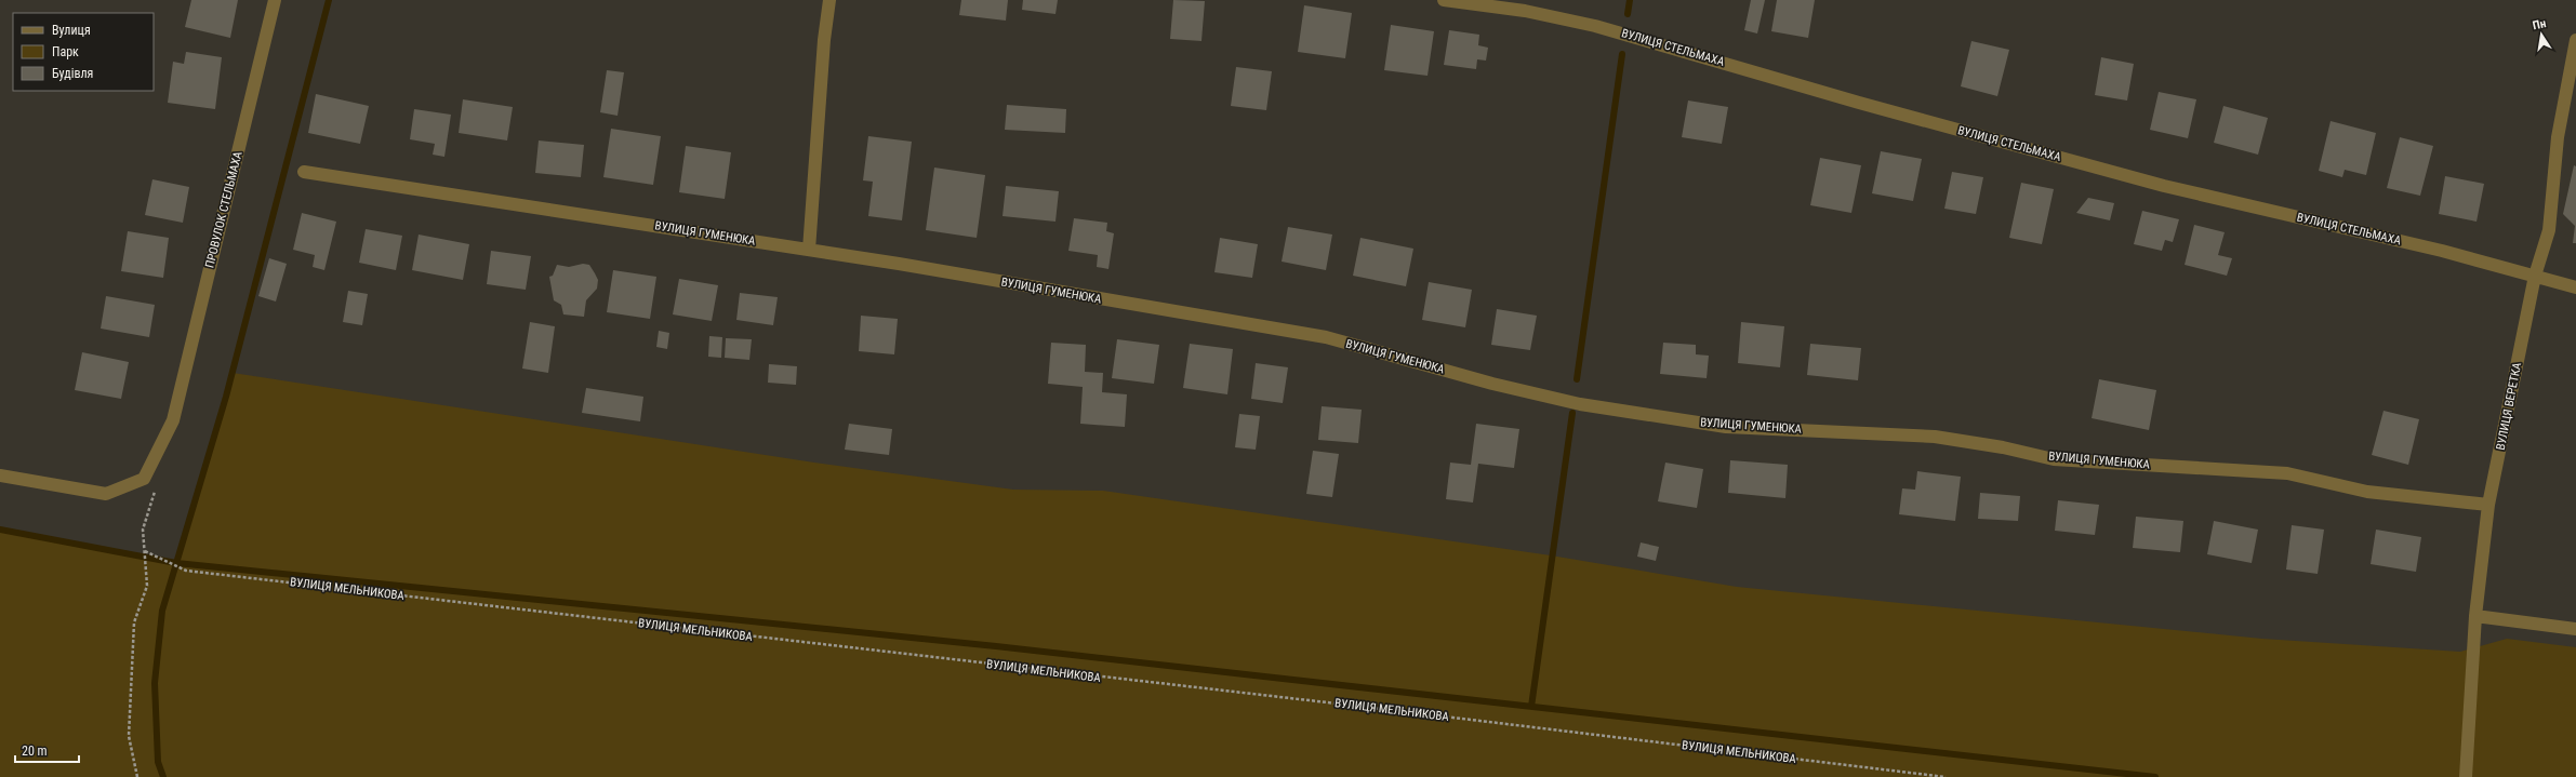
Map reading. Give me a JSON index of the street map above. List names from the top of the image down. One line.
{"streets":{"street":["ВУЛИЦЯ СТЕЛЬМАХА","ПРОВУЛОК СТЕЛЬМАХА","ВУЛИЦЯ ГУМЕНЮКА","ВУЛИЦЯ ВЕРЕТКА"],"path":["ВУЛИЦЯ МЕЛЬНИКОВА"]},"crossings":[["ВУЛИЦЯ СТЕЛЬМАХА","ВУЛИЦЯ ВЕРЕТКА"],["ВУЛИЦЯ ГУМЕНЮКА","ВУЛИЦЯ ВЕРЕТКА"]],"legend":["Вулиця","Парк","Будівля"],"scale_bar":"20 m","north":"top"}
